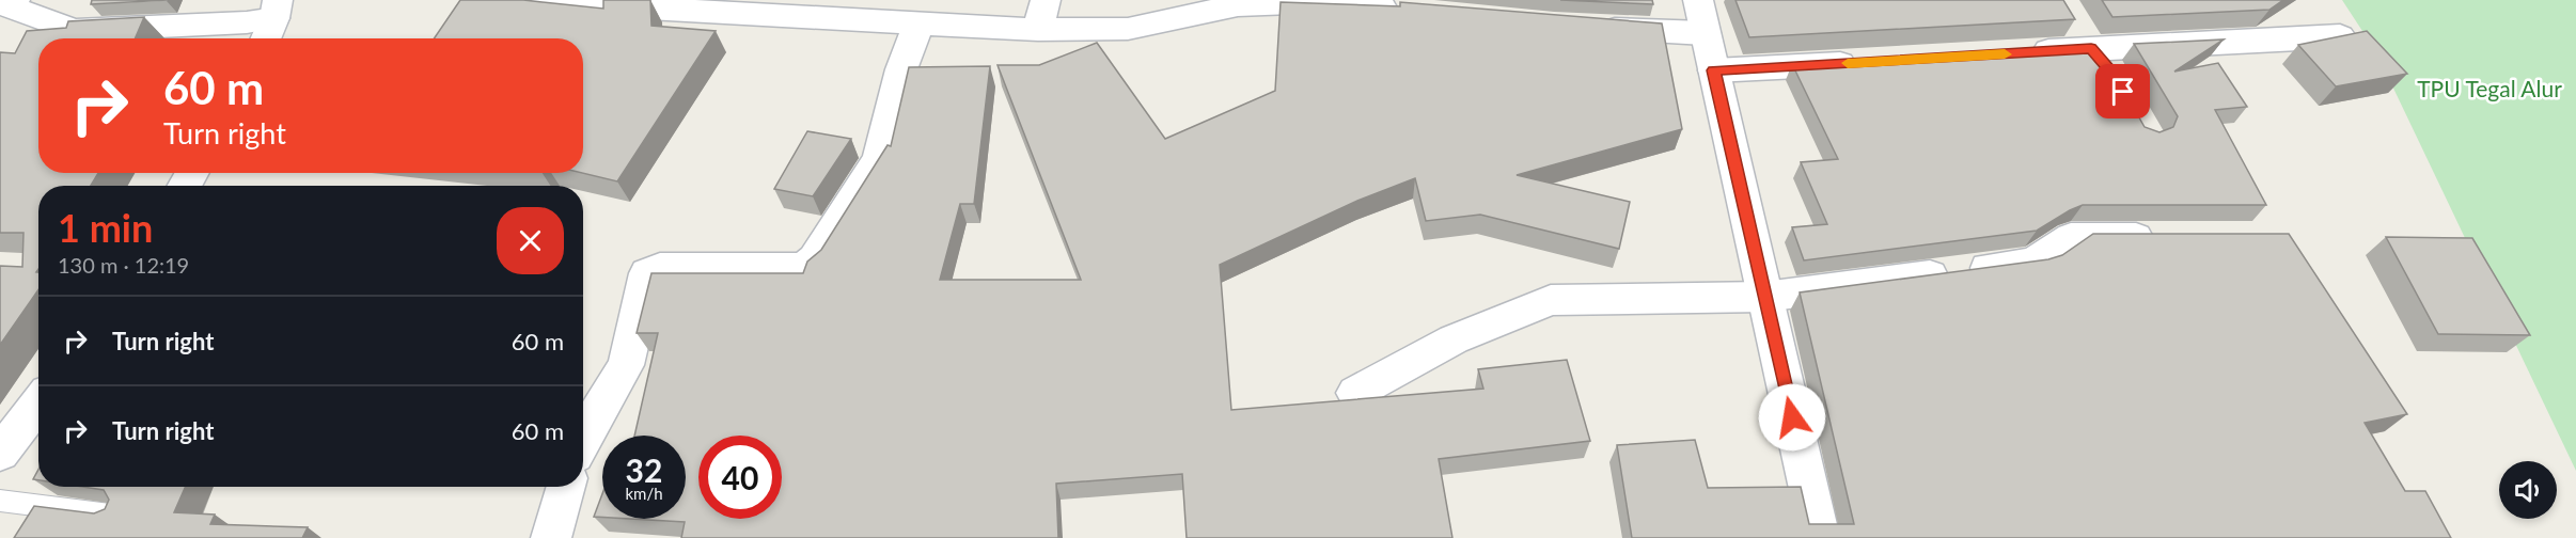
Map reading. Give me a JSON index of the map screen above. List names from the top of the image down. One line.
{"parks":["TPU Tegal Alur"],"page":{"turn":["60 m","Turn right"],"heading":["1 min","130 m · 12:19"],"list":[{"name":"Turn right","value":"60 m"},{"name":"Turn right","value":"60 m"}],"speed":"32 km/h","limit":"40"}}
